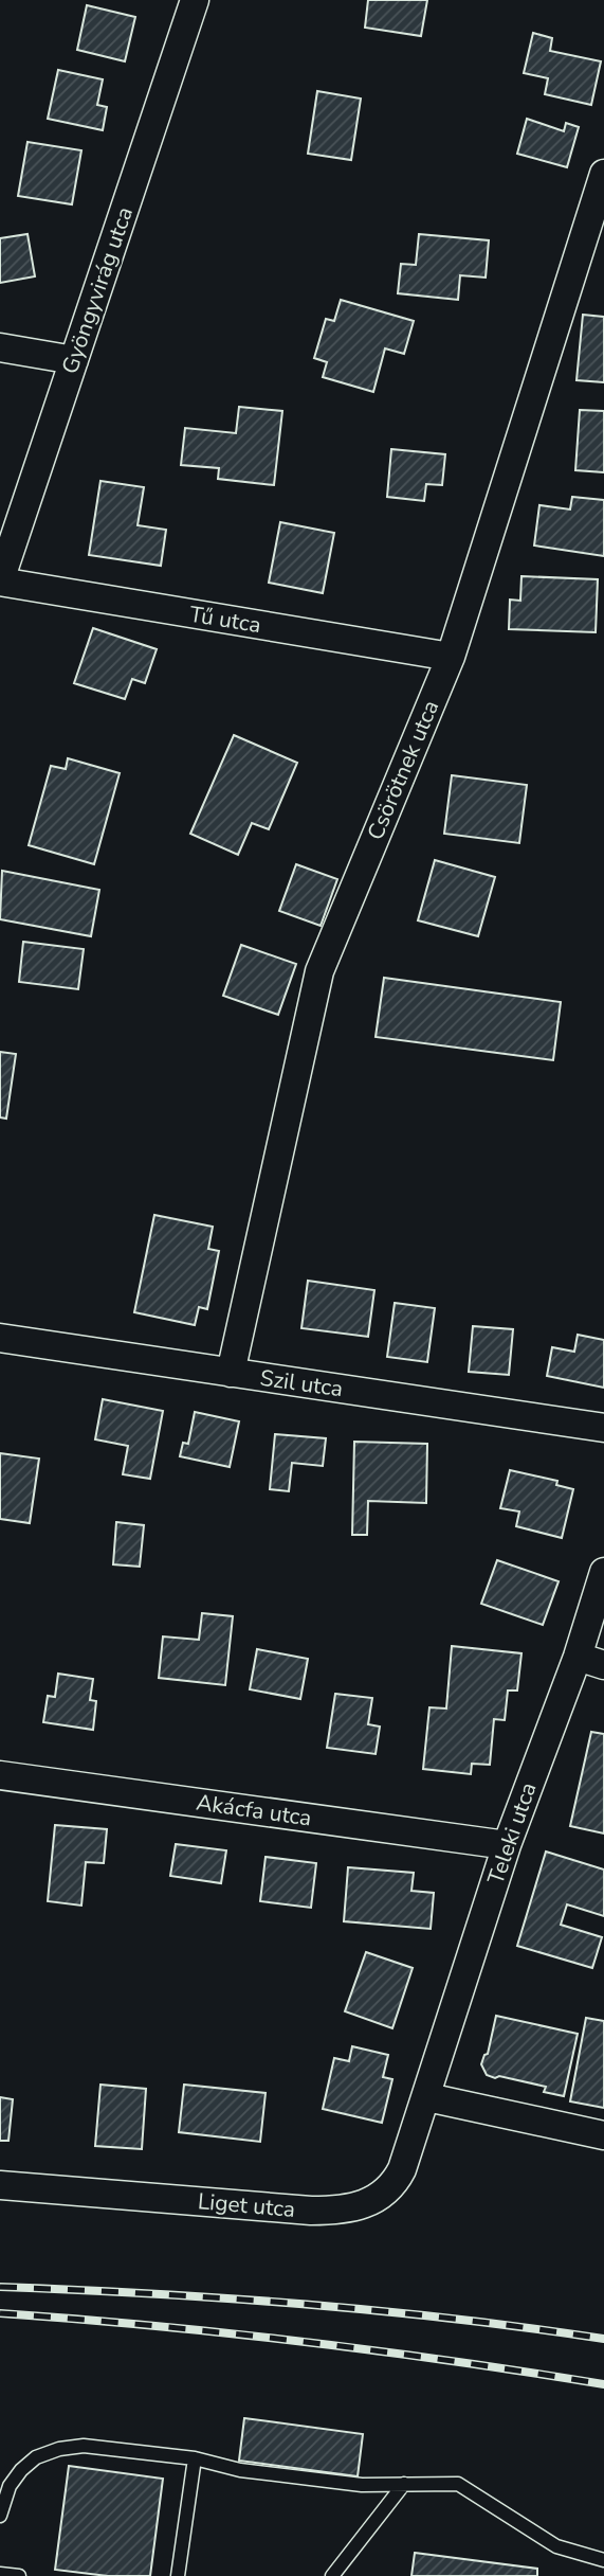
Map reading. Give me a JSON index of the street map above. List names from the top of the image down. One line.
{"streets":{"street":["Gyöngyvirág utca","Tű utca","Csörötnek utca","Szil utca","Akácfa utca","Teleki utca","Liget utca"]},"crossings":[["Gyöngyvirág utca","Tű utca"],["Tű utca","Csörötnek utca"],["Csörötnek utca","Szil utca"],["Akácfa utca","Teleki utca"],["Teleki utca","Liget utca"]]}
